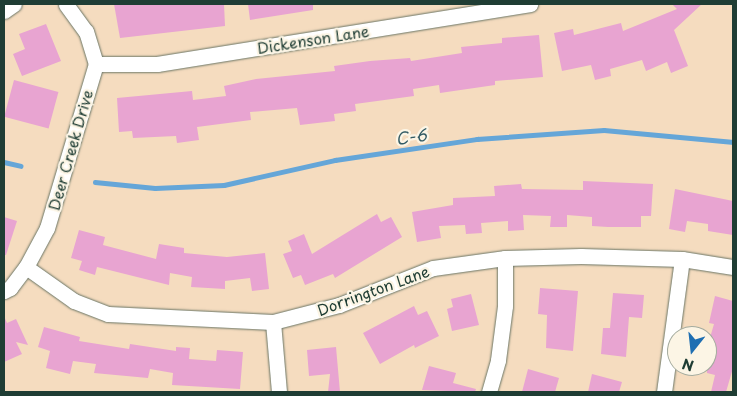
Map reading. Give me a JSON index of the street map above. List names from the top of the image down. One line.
{"streets":{"street":["Dickenson Lane","Deer Creek Drive","Dorrington Lane"]},"crossings":[["Dickenson Lane","Deer Creek Drive"],["Deer Creek Drive","Dorrington Lane"]],"water":["C-6"],"north":"bottom"}
